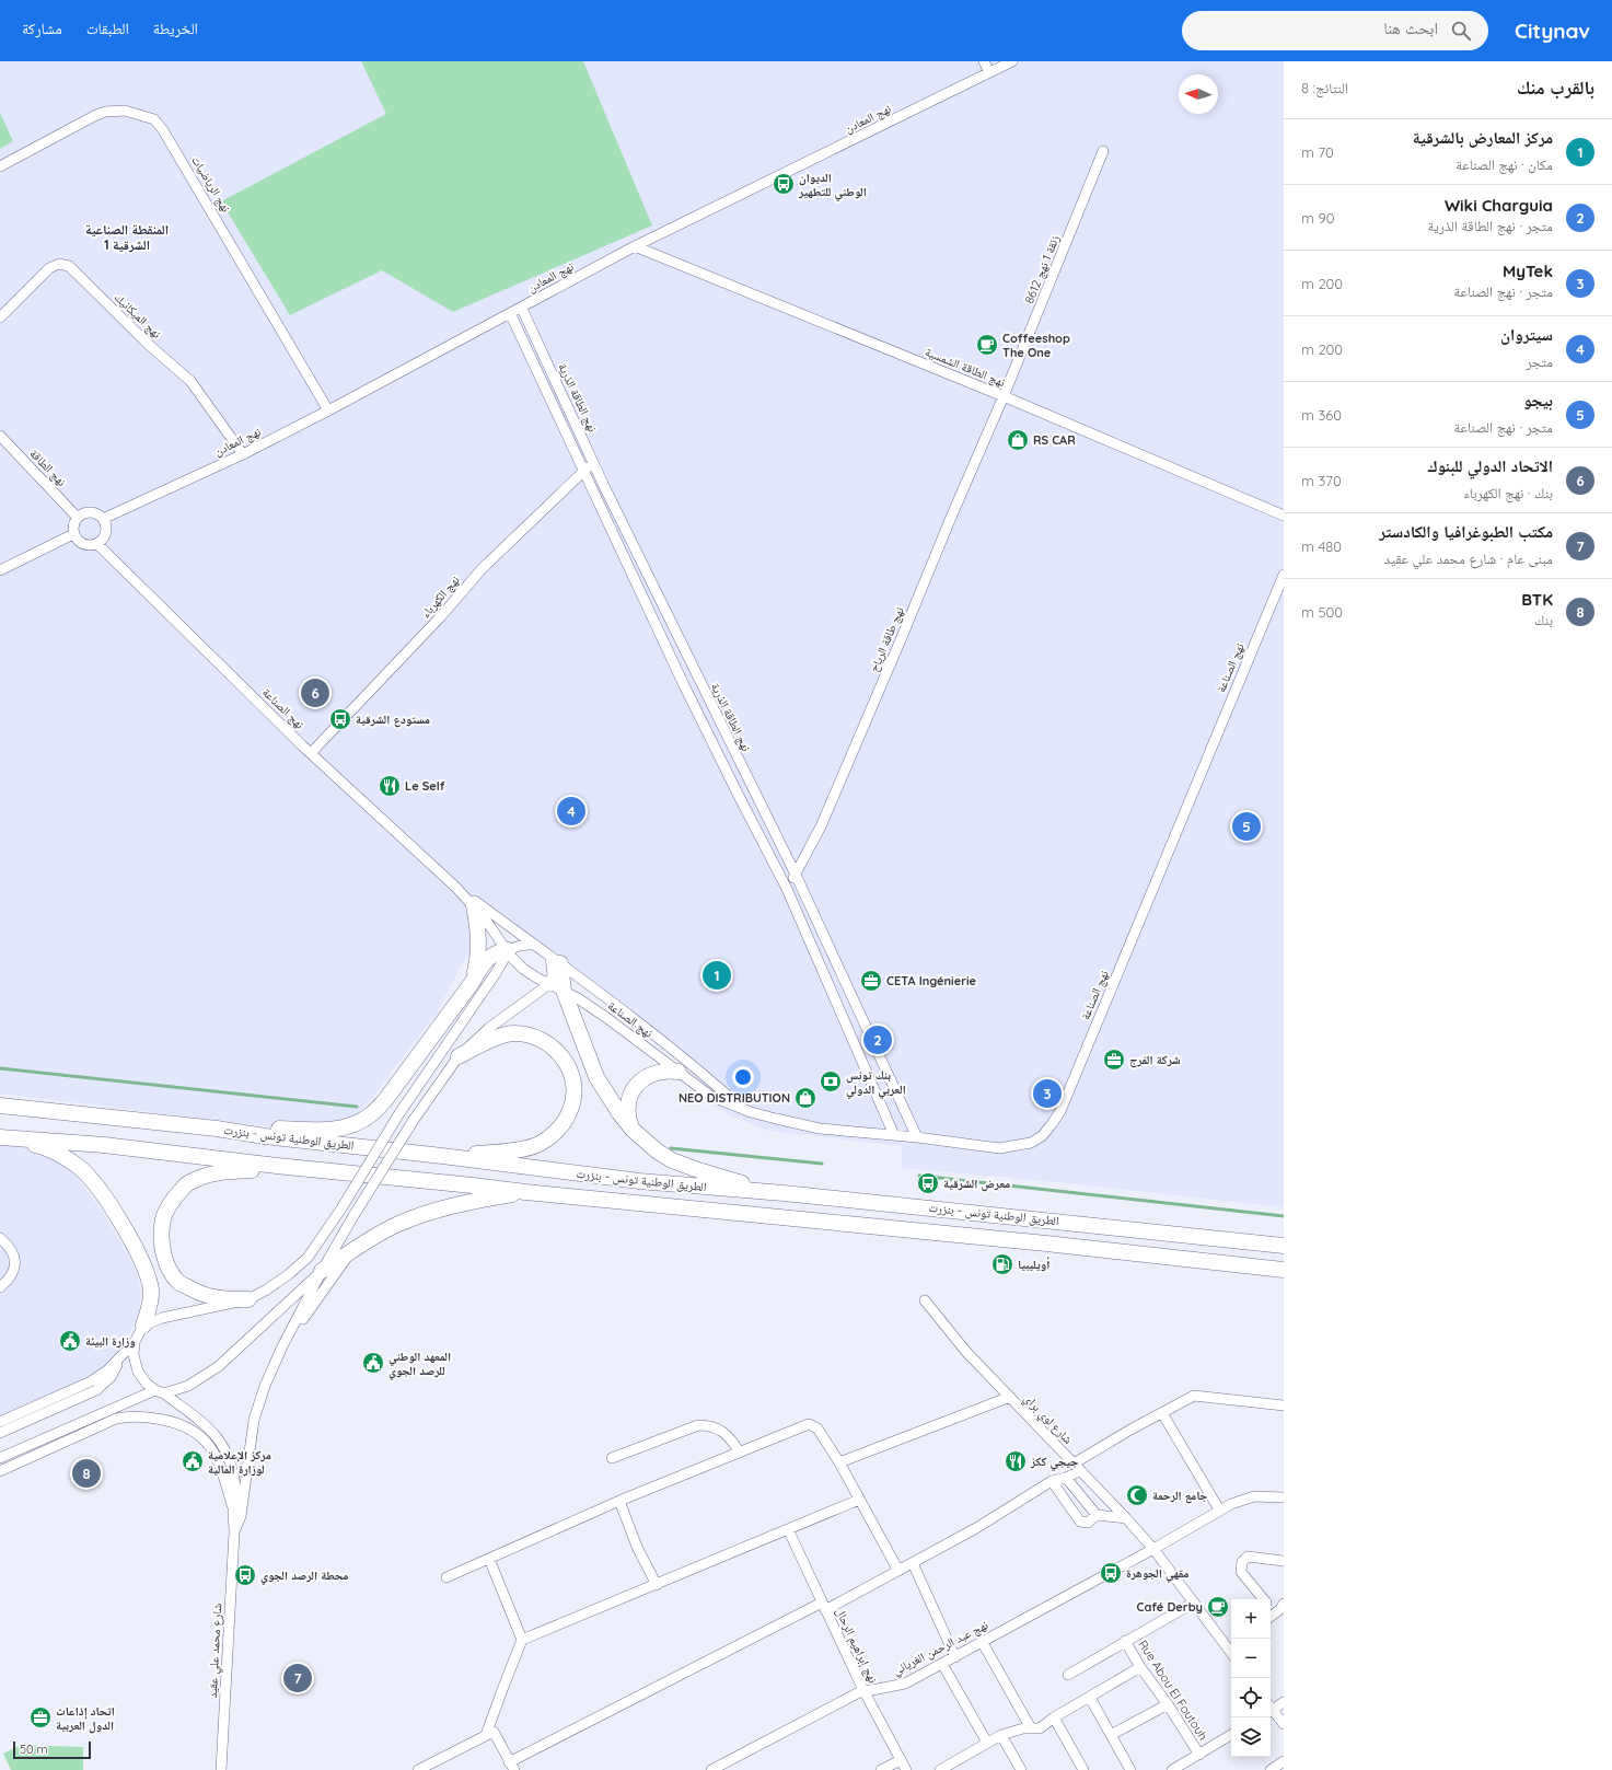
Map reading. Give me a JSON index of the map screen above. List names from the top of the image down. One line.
{"streets":{"highway":["الطريق الوطنية تونس - بنزرت"],"street":["نهج المعادن","نهج الرياضيات","زنقة 1 نهج 8612","نهج الميكانيك","نهج الطاقة الشمسية","نهج الطاقة الذرية","نهج الطاقة","نهج الكهرباء","نهج طاقة الرياح","نهج الصناعة","شارع لوي براي","نهج إبراهيم الرحال","نهج عبد الرحمن الغرياني","شارع محمد علي عقيد","Rue Abou El Foutouh"]},"crossings":[["نهج المعادن","نهج الرياضيات"],["نهج المعادن","نهج الميكانيك"],["نهج المعادن","نهج الطاقة الشمسية"],["نهج المعادن","نهج الطاقة الذرية"],["نهج المعادن","نهج الطاقة"],["نهج المعادن","نهج الصناعة"],["زنقة 1 نهج 8612","نهج الطاقة الشمسية"],["زنقة 1 نهج 8612","نهج طاقة الرياح"],["نهج الطاقة الشمسية","نهج طاقة الرياح"],["نهج الطاقة الذرية","نهج الكهرباء"],["نهج الطاقة الذرية","نهج طاقة الرياح"],["نهج الطاقة الذرية","نهج الصناعة"],["نهج الطاقة","نهج الصناعة"],["نهج الكهرباء","نهج الصناعة"],["شارع لوي براي","نهج عبد الرحمن الغرياني"],["نهج إبراهيم الرحال","نهج عبد الرحمن الغرياني"]],"districts":["المنقطة الصناعية الشرقية 1"],"places":{"bus stop":["الديوان الوطني للتطهير","مستودع الشرقية","معرض الشرقية","مقهي الجوهرة","محطة الرصد الجوي"],"cafe":["Coffeeshop The One","Café Derby"],"shop":["RS CAR","NEO DISTRIBUTION"],"restaurant":["Le Self","جيجي ككز"],"office":["CETA Ingénierie","شركة الفرج","اتحاد إذاعات الدول العربية"],"bank":["بنك تونس العربي الدولي"],"fuel station":["أويليبيا"],"public building":["وزارة البيئة","المعهد الوطني للرصد الجوي","مركز الإعلامية لوزارة المالية"],"mosque":["جامع الرحمة"]},"scale_bar":"50 m","north":"left","page":{"header":"Citynav","search":"ابحث هنا","nav":["الخريطة","الطبقات","مشاركة"],"heading":["بالقرب منك","النتائج: 8"],"list":[{"mark":"1","name":"مركز المعارض بالشرقية","note":"مكان · نهج الصناعة","value":"70 m"},{"mark":"2","name":"Wiki Charguia","note":"متجر · نهج الطاقة الذرية","value":"90 m"},{"mark":"3","name":"MyTek","note":"متجر · نهج الصناعة","value":"200 m"},{"mark":"4","name":"سيتروان","note":"متجر","value":"200 m"},{"mark":"5","name":"بيجو","note":"متجر · نهج الصناعة","value":"360 m"},{"mark":"6","name":"الاتحاد الدولي للبنوك","note":"بنك · نهج الكهرباء","value":"370 m"},{"mark":"7","name":"مكتب الطبوغرافيا والكادستر","note":"مبنى عام · شارع محمد علي عقيد","value":"480 m"},{"mark":"8","name":"BTK","note":"بنك","value":"500 m"}],"pins":["6","4","5","1","2","3","8","7"],"map_buttons":["+","−"],"scale":"50 m"}}
